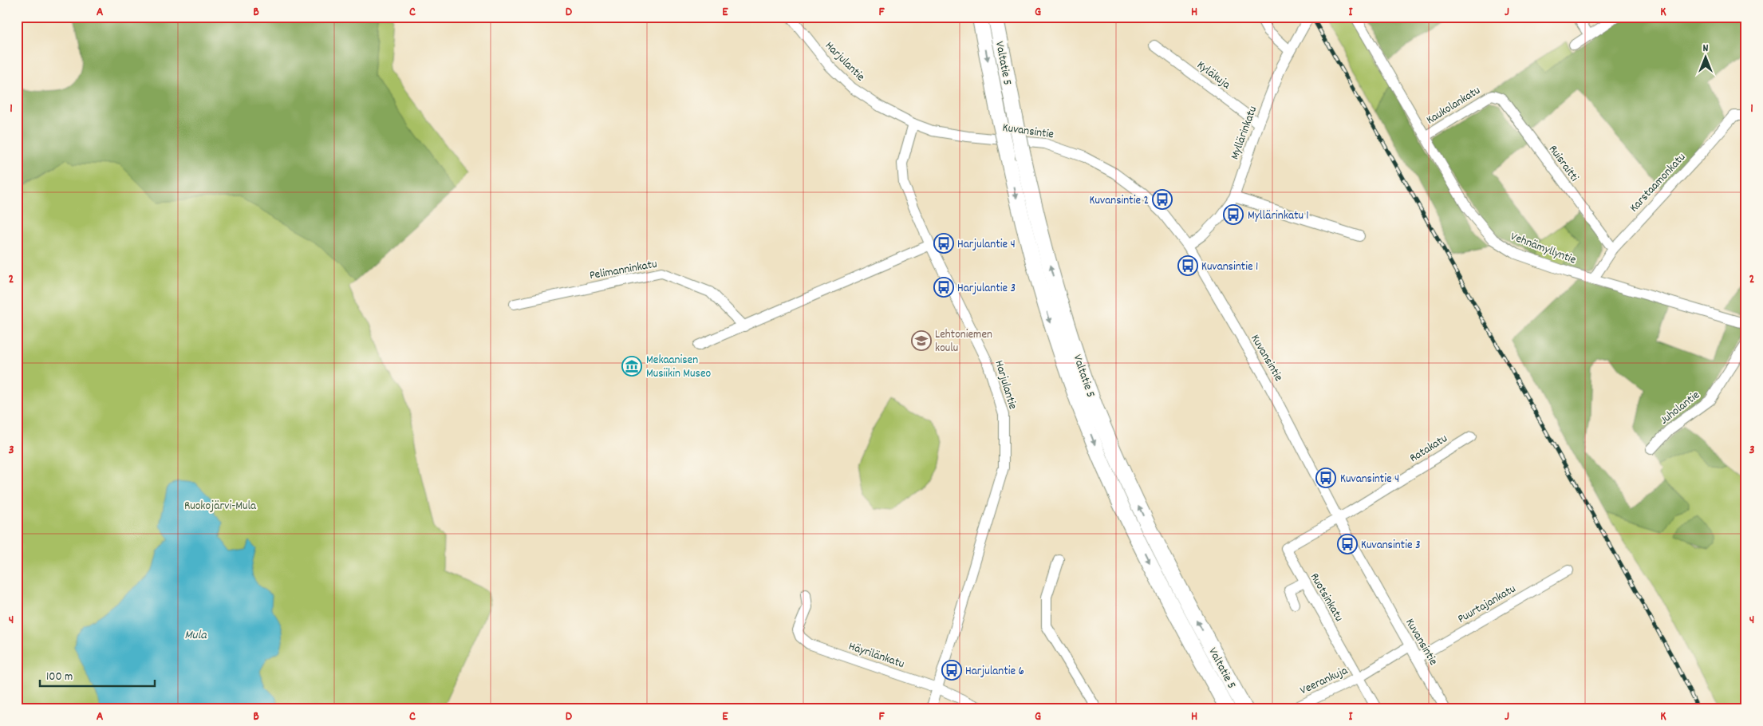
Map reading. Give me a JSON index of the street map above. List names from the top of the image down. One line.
{"streets":{"highway":["Valtatie 5"],"street":["Harjulantie","Kyläkuja","Kaukolankatu","Kuvansintie","Myllärinkatu","Ruisraitti","Karstaamonkatu","Vehnämyllyntie","Pelimanninkatu","Juholantie","Ratakatu","Ruotsinkatu","Puurtajankatu","Häyrilänkatu","Veerankuja"]},"crossings":[["Harjulantie","Kuvansintie"],["Harjulantie","Häyrilänkatu"],["Kyläkuja","Myllärinkatu"],["Kaukolankatu","Ruisraitti"],["Kaukolankatu","Vehnämyllyntie"],["Kuvansintie","Myllärinkatu"],["Kuvansintie","Ratakatu"],["Kuvansintie","Ruotsinkatu"],["Kuvansintie","Puurtajankatu"],["Kuvansintie","Veerankuja"],["Ruisraitti","Karstaamonkatu"],["Karstaamonkatu","Vehnämyllyntie"],["Ratakatu","Ruotsinkatu"],["Ruotsinkatu","Veerankuja"]],"water":["Mula"],"parks":["Ruokojärvi-Mula"],"places":{"bus stop":["Kuvansintie 2","Myllärinkatu 1","Harjulantie 4","Kuvansintie 1","Harjulantie 3","Kuvansintie 4","Kuvansintie 3","Harjulantie 6"],"school or university":["Lehtoniemen koulu"],"museum":["Mekaanisen Musiikin Museo"]},"scale_bar":"100 m","north":"top","grid":{"columns":["A","B","C","D","E","F","G","H","I","J","K"],"rows":["1","2","3","4"]}}
